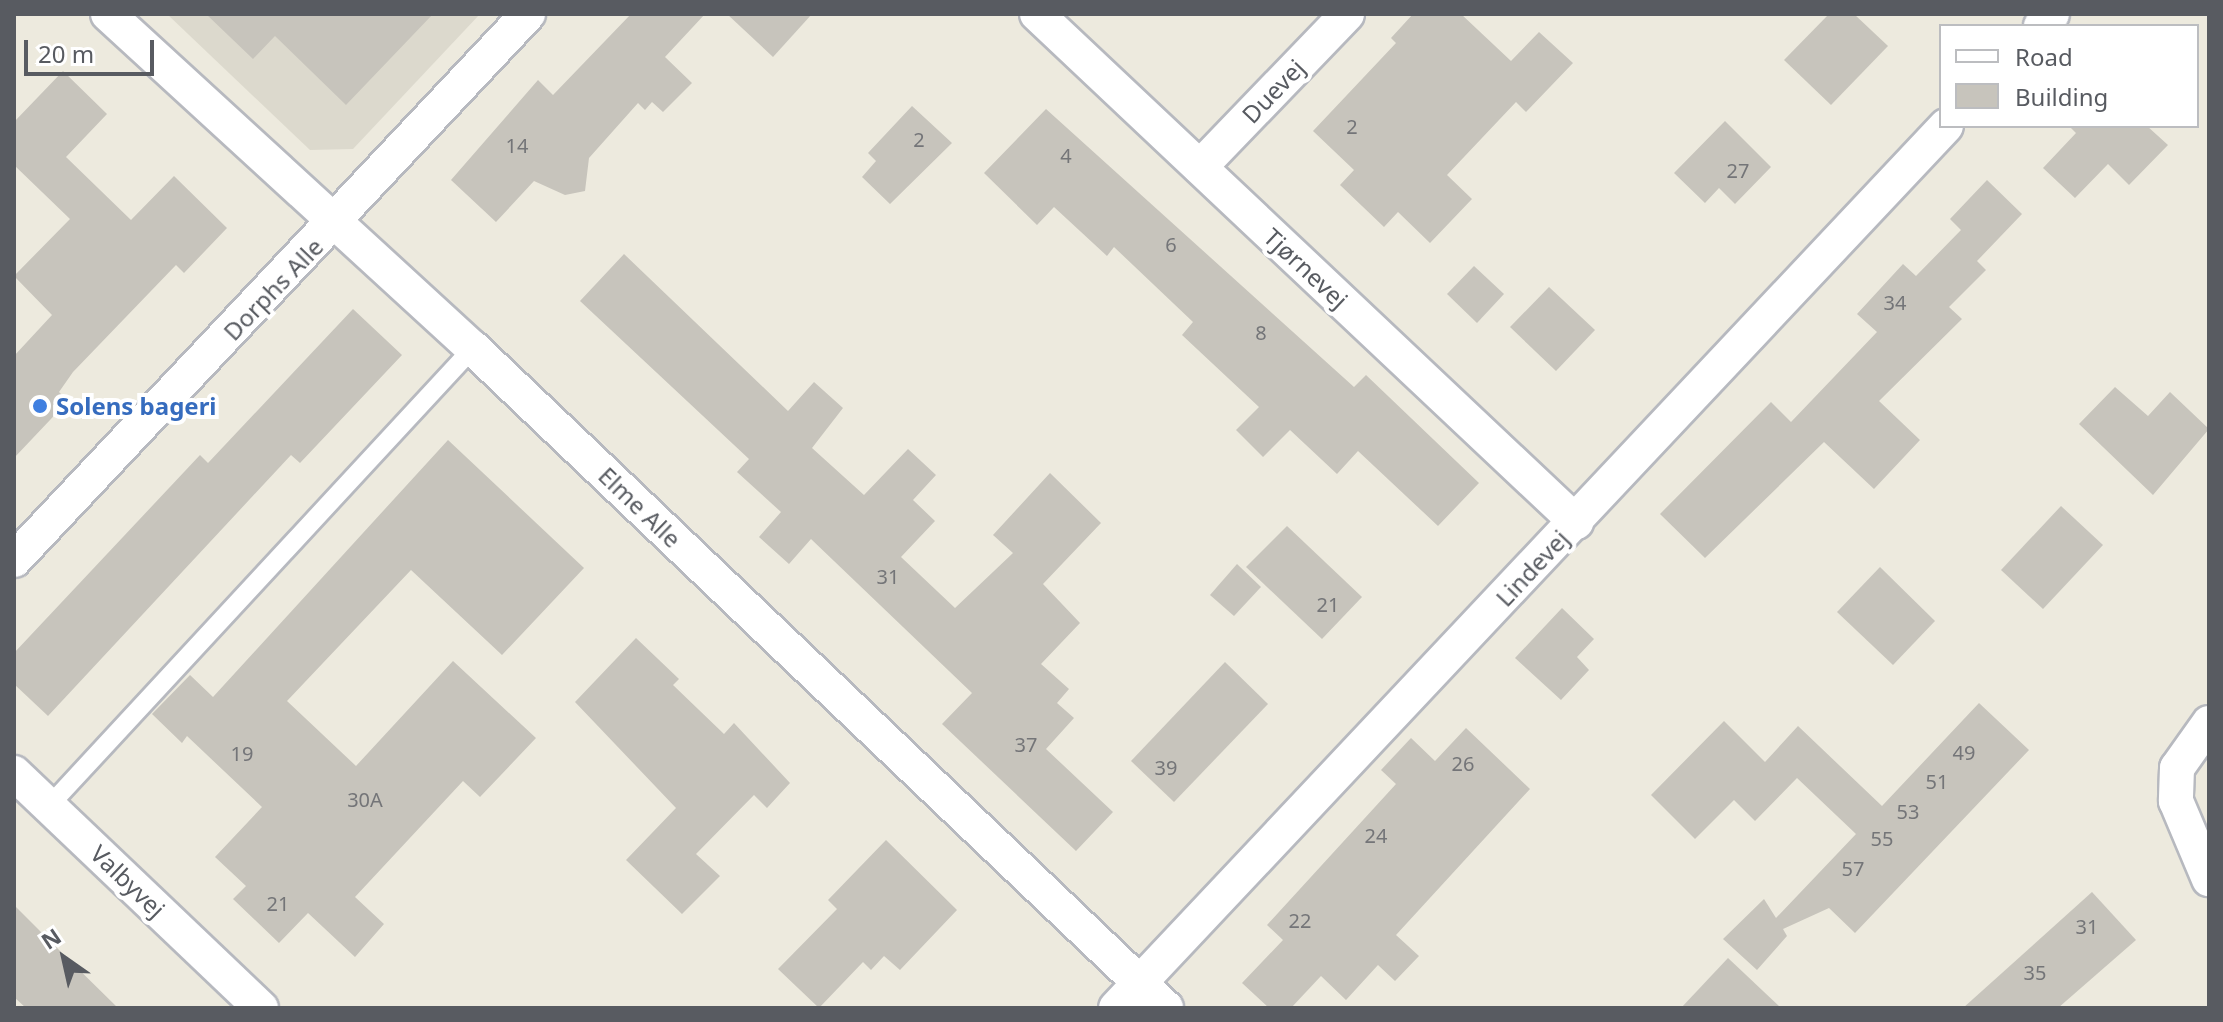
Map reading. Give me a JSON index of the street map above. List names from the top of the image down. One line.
{"streets":{"street":["Duevej","Tjørnevej","Dorphs Alle","Elme Alle","Lindevej","Valbyvej"]},"crossings":[["Duevej","Tjørnevej"],["Tjørnevej","Lindevej"],["Dorphs Alle","Elme Alle"],["Elme Alle","Lindevej"]],"places":["Solens bageri"],"house_numbers":["2","2","14","4","27","6","34","8","31","21","37","49","19","26","39","51","30A","53","24","55","57","21","22","31","35"],"legend":["Road","Building"],"scale_bar":"20 m","north":"top left"}
